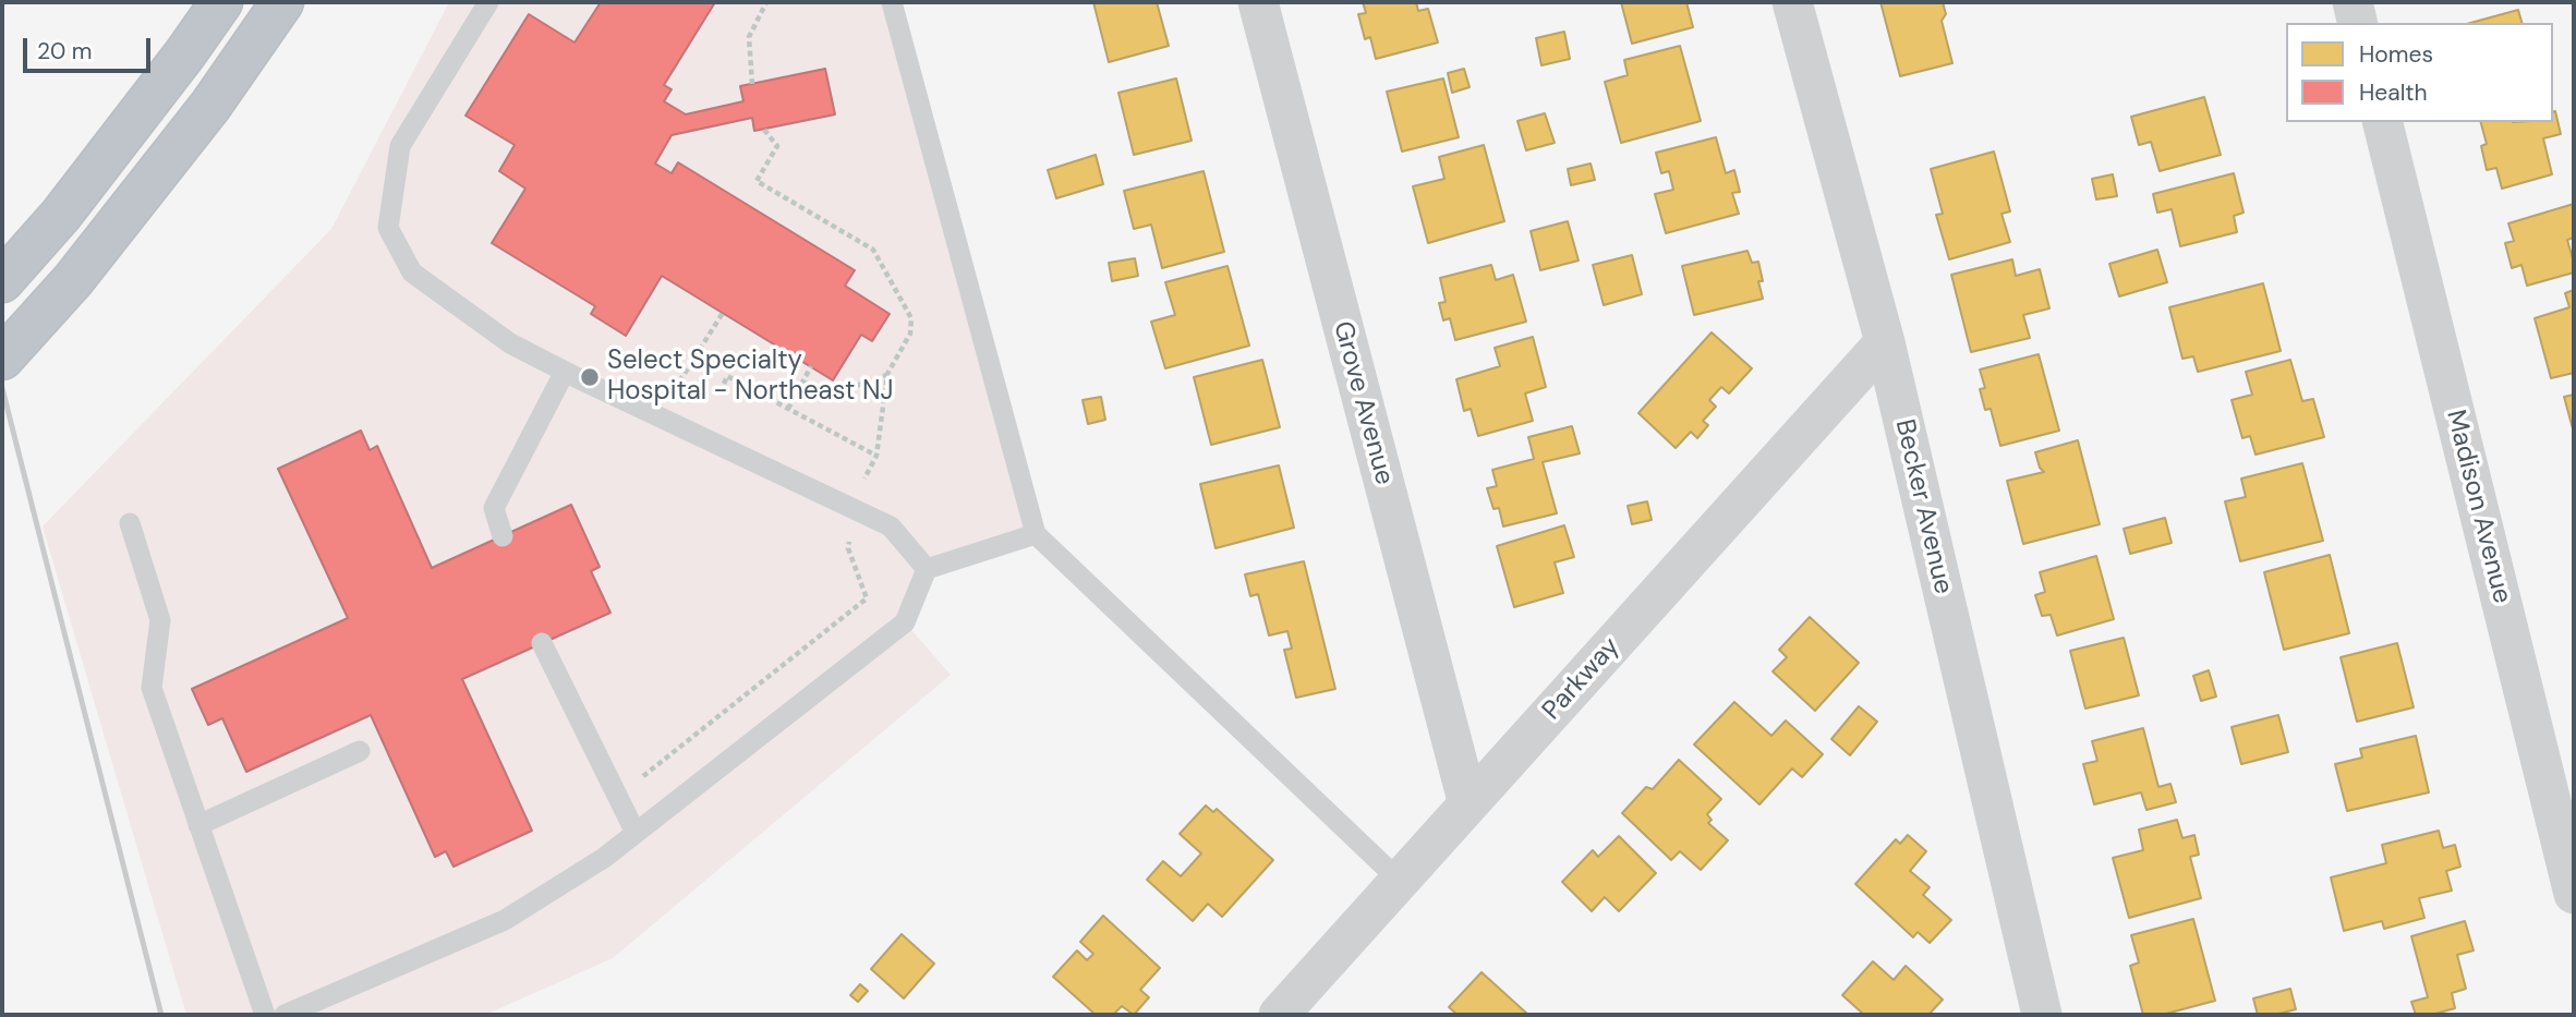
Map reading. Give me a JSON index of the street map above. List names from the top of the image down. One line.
{"streets":{"street":["Grove Avenue","Becker Avenue","Madison Avenue","Parkway"]},"crossings":[["Grove Avenue","Parkway"],["Becker Avenue","Parkway"]],"places":["Select Specialty Hospital - Northeast NJ"],"legend":["Homes","Health"],"scale_bar":"20 m"}
